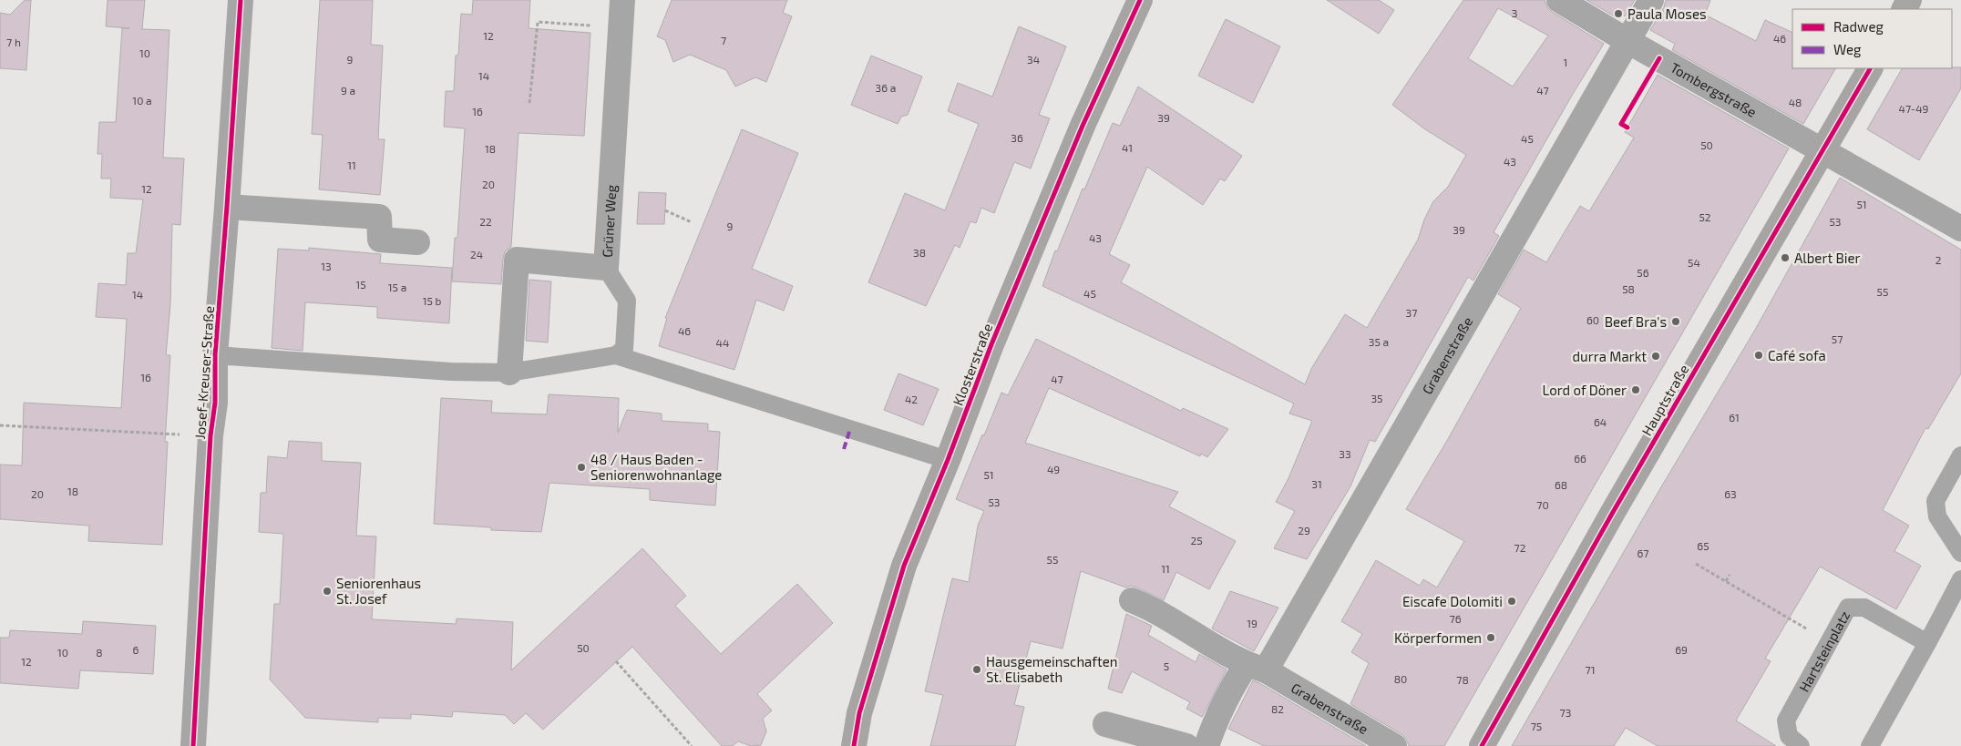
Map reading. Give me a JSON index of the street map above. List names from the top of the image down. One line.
{"streets":{"main road":["Klosterstraße","Hauptstraße"],"street":["Tombergstraße","Grüner Weg","Grabenstraße","Josef-Kreuser-Straße"],"lane":["Hartsteinplatz"]},"crossings":[["Tombergstraße","Grabenstraße"],["Tombergstraße","Hauptstraße"]],"places":["Paula Moses","Albert Bier","Beef Bra's","Café sofa","durra Markt","Lord of Döner","48 / Haus Baden - Seniorenwohnanlage","Seniorenhaus St. Josef","Eiscafe Dolomiti","Körperformen","Hausgemeinschaften St. Elisabeth"],"house_numbers":["3","12","46","7","7 h","10","9","34","1","14","36 a","9 a","47","10 a","48","47-49","16","39","36","45","50","41","18","43","11","20","12","51","52","22","53","9","39","43","38","24","2","54","13","56","15","15 a","58","55","45","14","15 b","37","60","46","57","35 a","44","16","47","35","42","61","64","33","66","49","51","31","68","18","20","63","53","70","29","25","65","72","67","55","11","76","19","50","6","69","10","8","12","5","71","80","78","82","73","75"],"legend":["Radweg","Weg"]}
